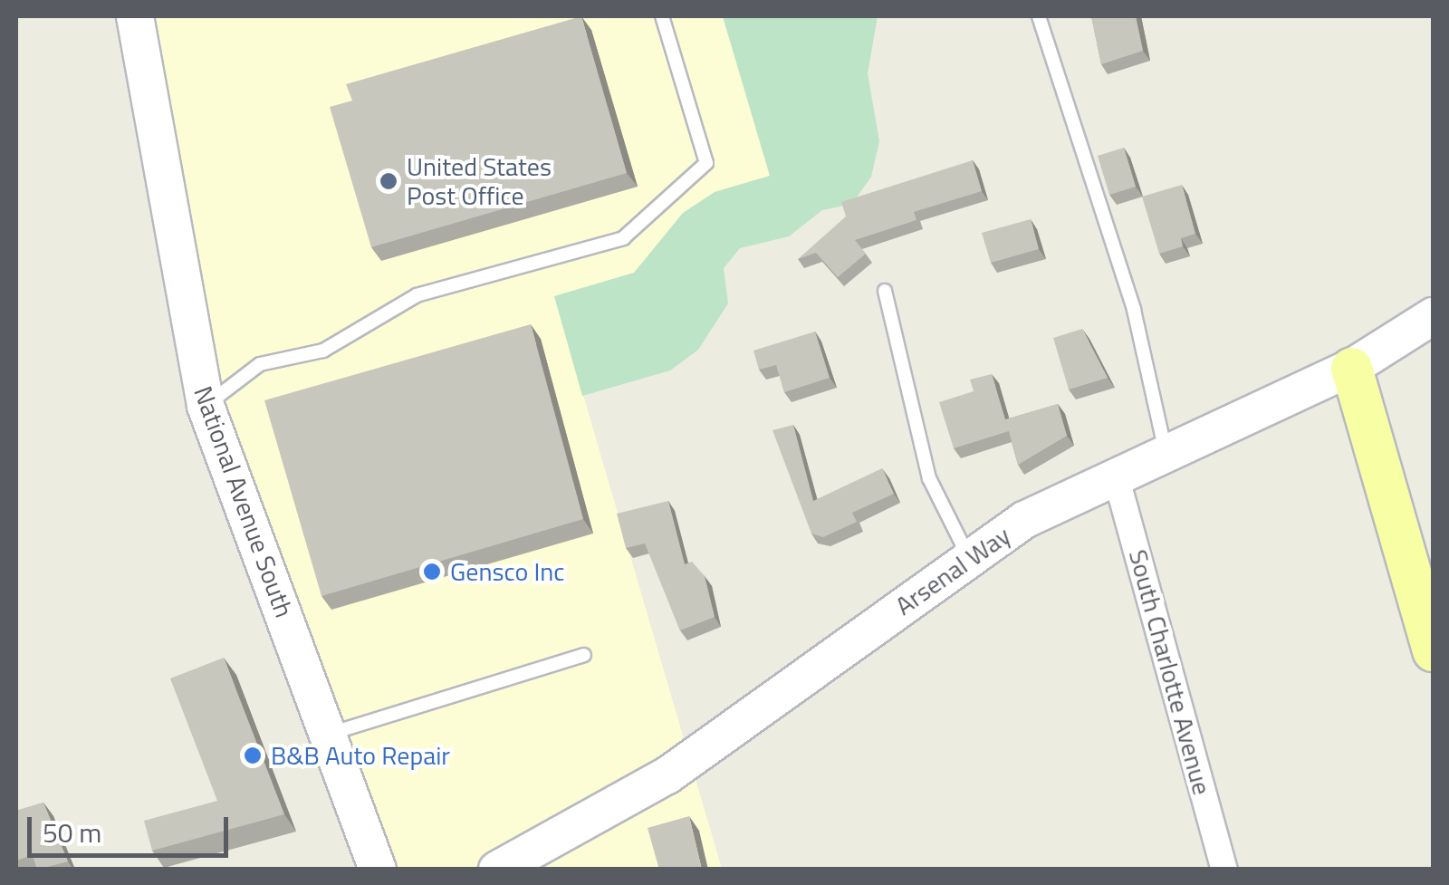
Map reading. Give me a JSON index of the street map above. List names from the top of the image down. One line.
{"streets":{"main road":["National Avenue South","Arsenal Way"],"street":["South Charlotte Avenue"]},"crossings":[["Arsenal Way","South Charlotte Avenue"]],"places":["United States Post Office","Gensco Inc","B&B Auto Repair"],"scale_bar":"50 m"}
